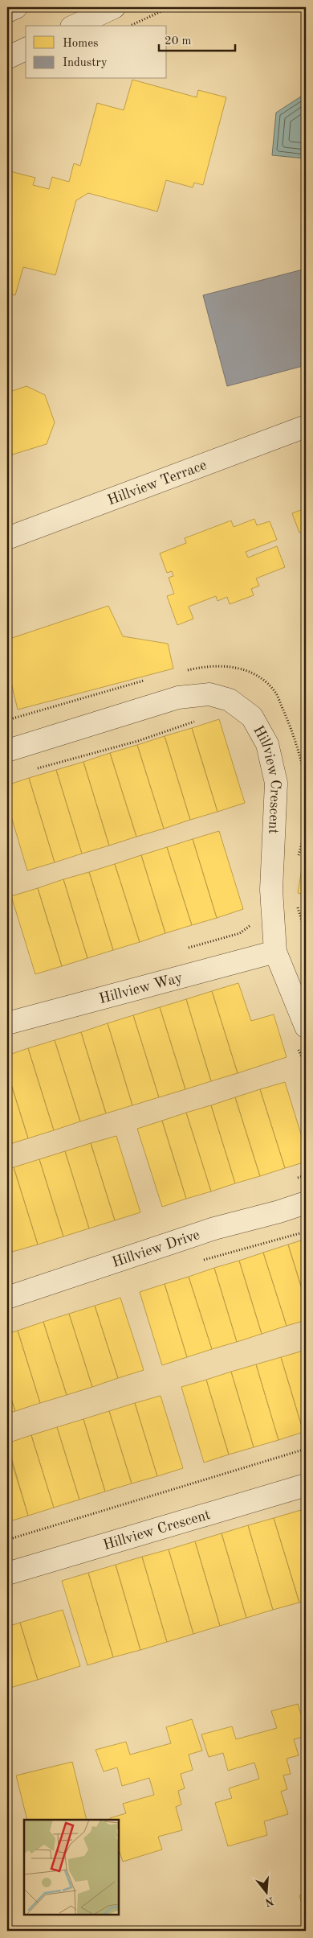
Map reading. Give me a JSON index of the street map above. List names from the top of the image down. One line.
{"streets":{"street":["Hillview Terrace","Hillview Crescent","Hillview Way","Hillview Drive"]},"crossings":[["Hillview Crescent","Hillview Way"]],"legend":["Homes","Industry"],"scale_bar":"20 m","north":"bottom"}
